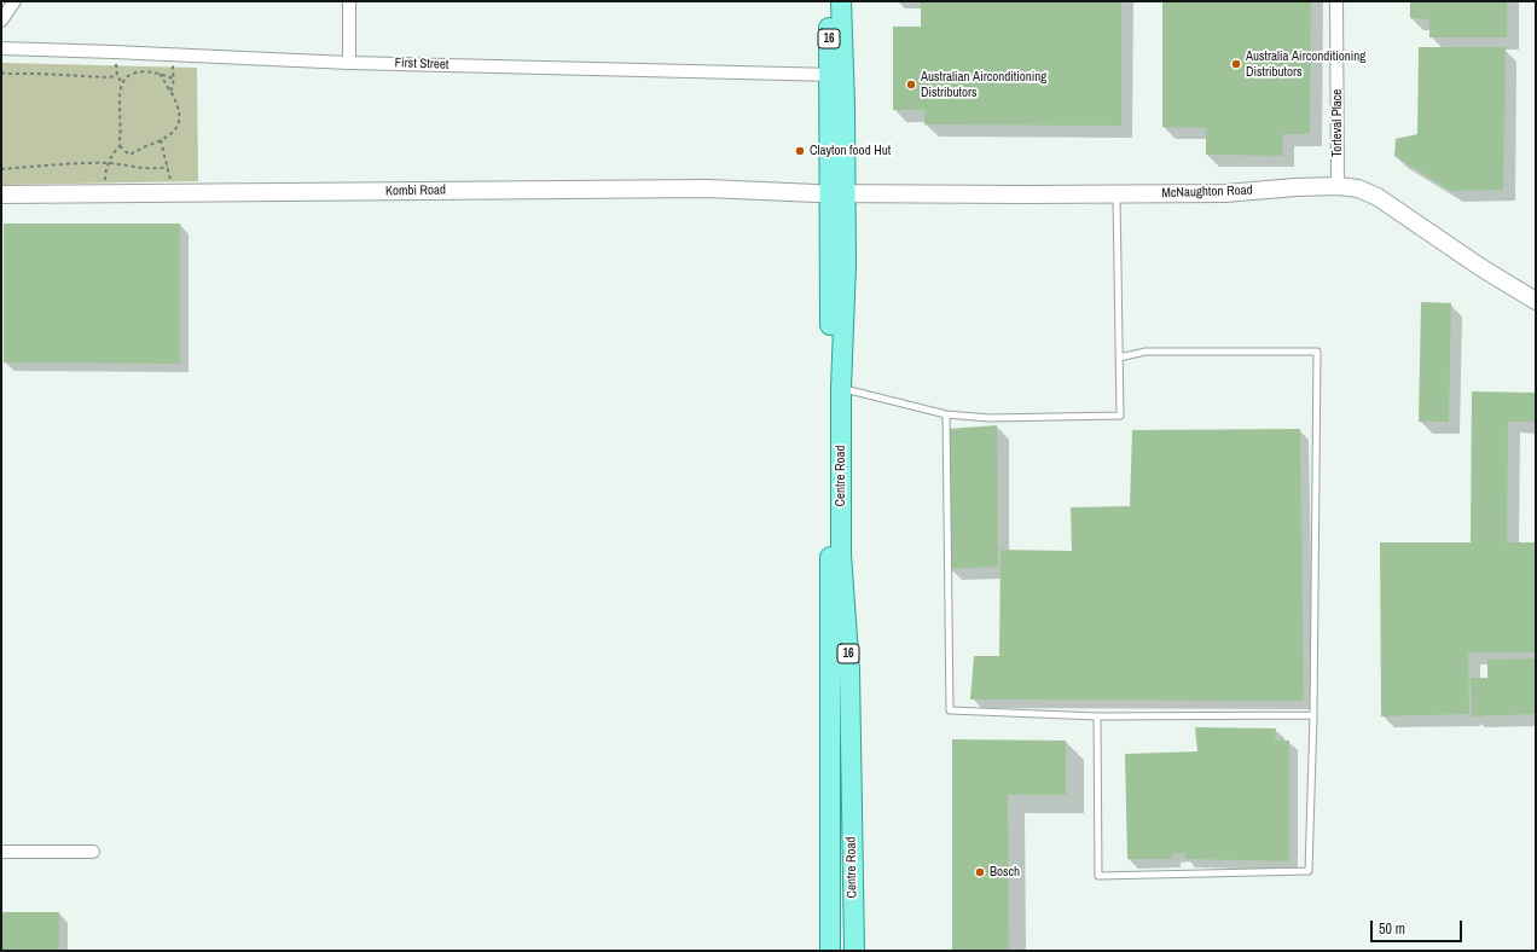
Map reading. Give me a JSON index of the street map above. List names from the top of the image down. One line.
{"streets":{"main road":["16","Kombi Road","McNaughton Road","Centre Road"],"street":["First Street","Torteval Place"]},"crossings":[["First Street","Centre Road"],["Torteval Place","McNaughton Road"],["Kombi Road","McNaughton Road"],["Kombi Road","Centre Road"],["McNaughton Road","Centre Road"]],"places":["Australia Airconditioning Distributors","Australian Airconditioning Distributors","Clayton food Hut","Bosch"],"scale_bar":"50 m"}
